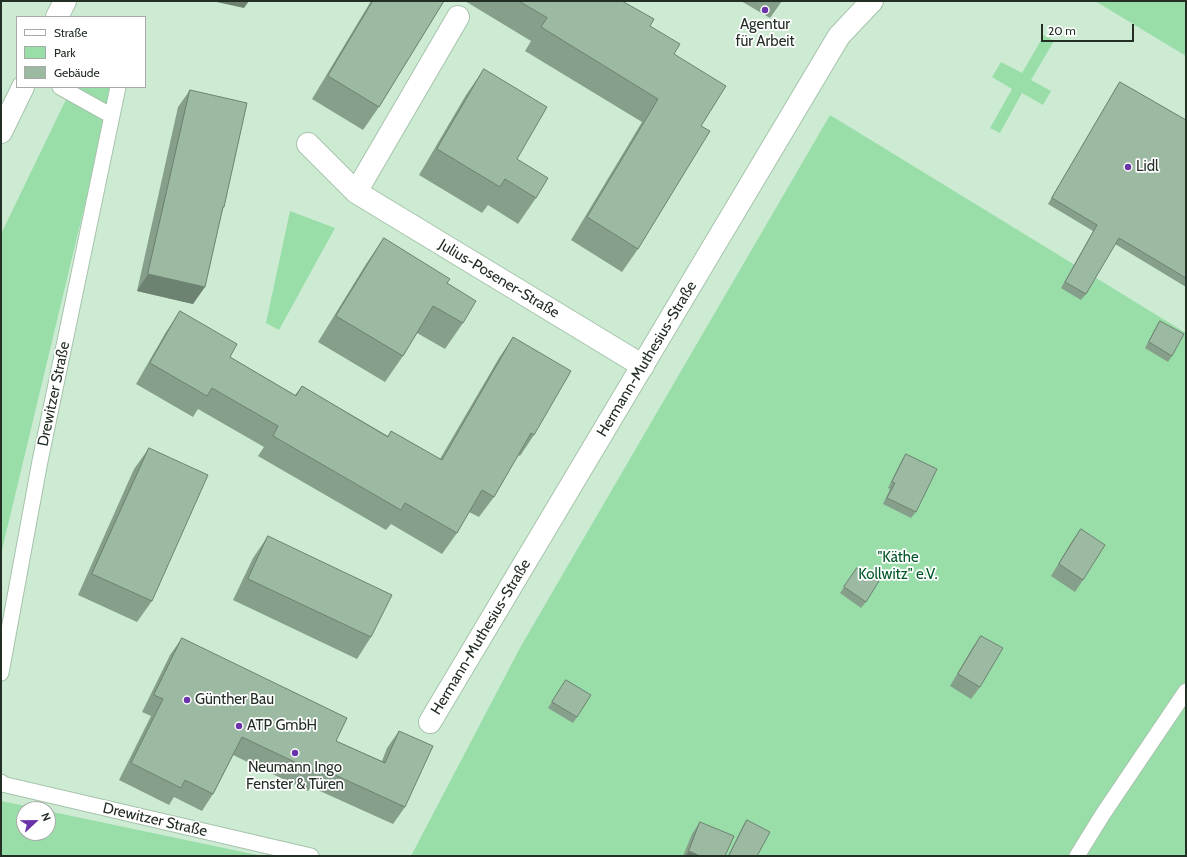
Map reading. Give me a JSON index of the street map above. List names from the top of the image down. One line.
{"streets":{"street":["Julius-Posener-Straße","Hermann-Muthesius-Straße"],"lane":["Drewitzer Straße"]},"crossings":[["Julius-Posener-Straße","Hermann-Muthesius-Straße"]],"parks":["\"Käthe Kollwitz\" e.V."],"places":["Agentur für Arbeit","Lidl","Günther Bau","ATP GmbH","Neumann Ingo Fenster & Türen"],"legend":["Straße","Park","Gebäude"],"scale_bar":"20 m","north":"right"}
